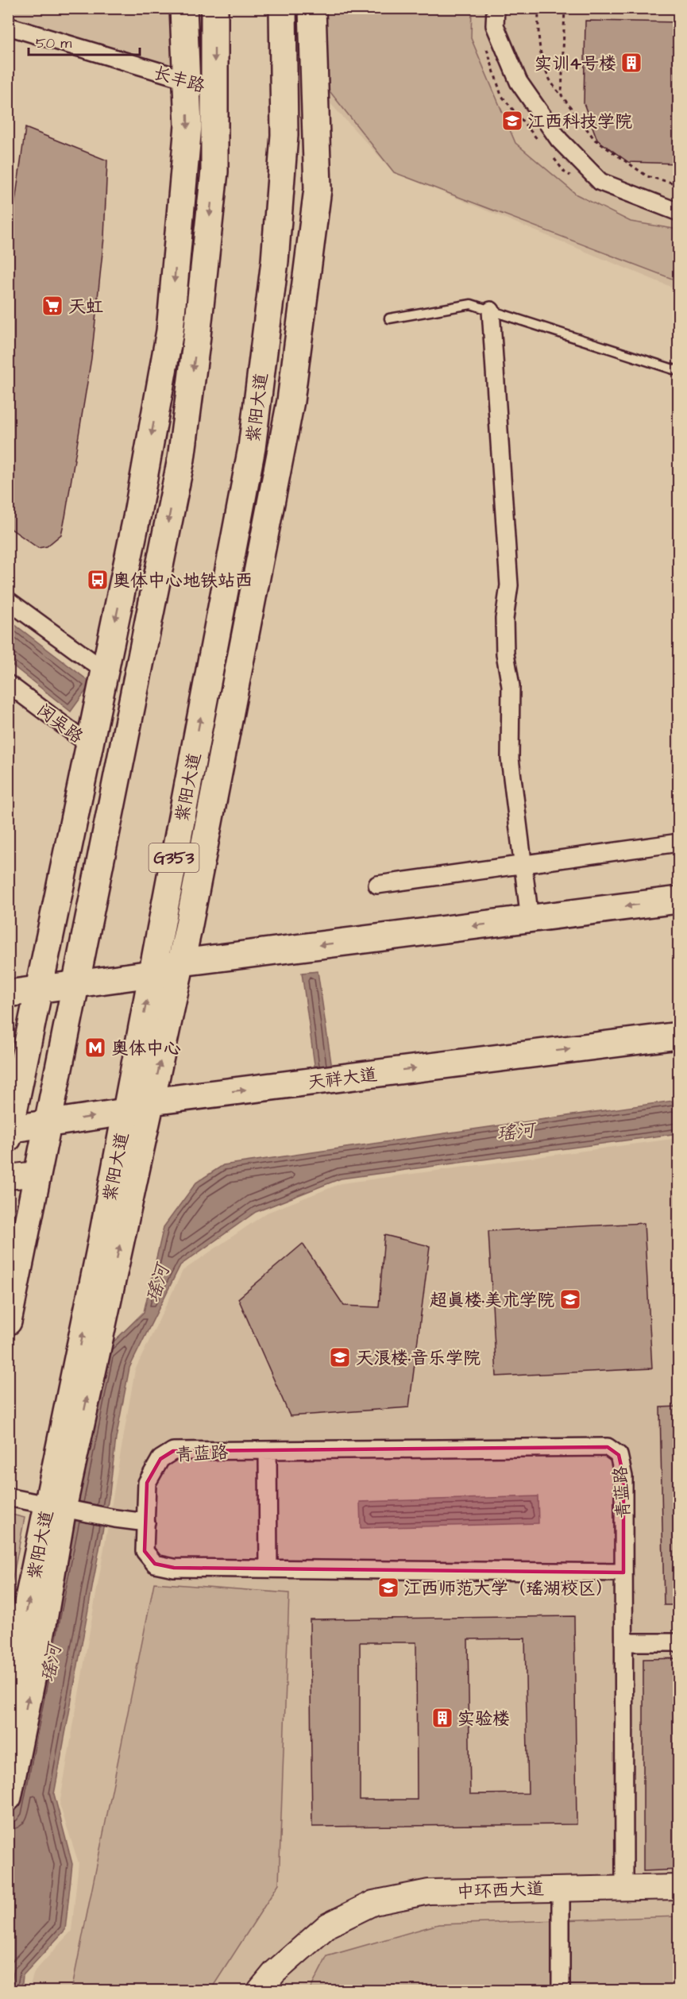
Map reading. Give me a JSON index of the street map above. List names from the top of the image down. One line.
{"streets":{"main road":["紫阳大道","G353","天祥大道"],"street":["长丰路","闵吴路","青蓝路","中环西大道"]},"crossings":[["紫阳大道","天祥大道"],["青蓝路","中环西大道"]],"water":["瑶河"],"places":{"building":["实训4号楼","实验楼"],"school or university":["江西科技学院","超真楼·美术学院","天浪楼·音乐学院","江西师范大学（瑶湖校区）"],"supermarket":["天虹"],"bus stop":["奥体中心地铁站西"],"metro station":["奥体中心"]},"scale_bar":"50 m"}
